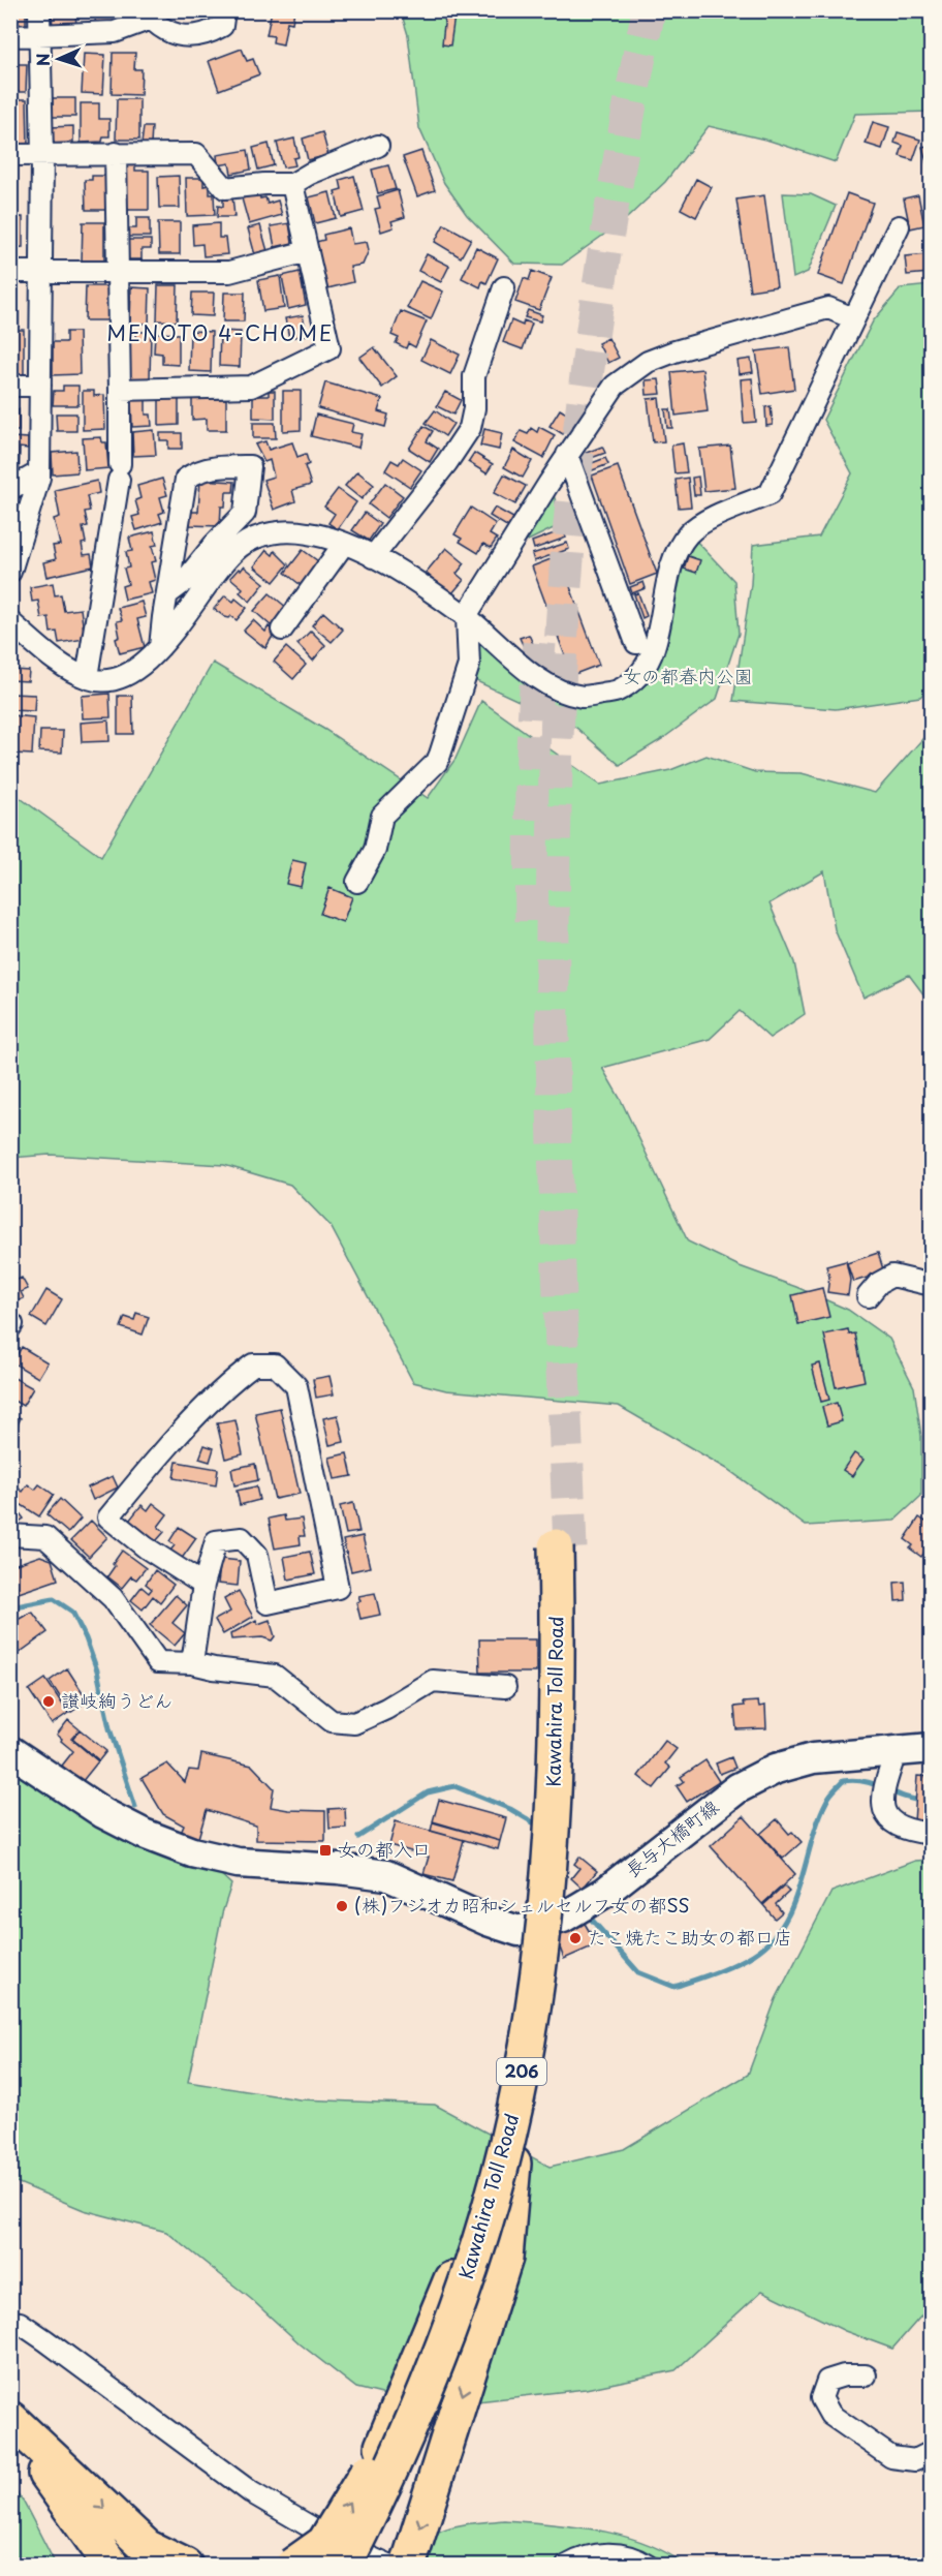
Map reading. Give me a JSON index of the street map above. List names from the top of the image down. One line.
{"streets":{"highway":["Kawahira Toll Road","206"],"main road":["長与大橋町線"]},"districts":["MENOTO 4-CHOME"],"parks":["女の都春内公園"],"places":{"other":["讃岐絢うどん","(株)フジオカ昭和シェルセルフ女の都SS","たこ焼たこ助女の都口店"],"transit":["女の都入口"]},"north":"left"}
